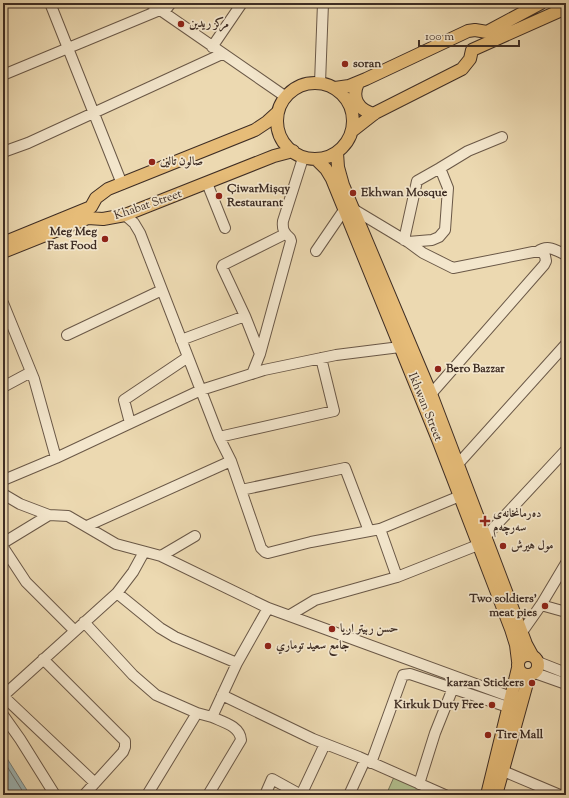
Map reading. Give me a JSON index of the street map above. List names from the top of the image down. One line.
{"streets":{"main road":["Khabat Street","Ikhwan Street"]},"crossings":[["Khabat Street","Ikhwan Street"]],"places":{"other":["مركز ريدين","soran","صالون تالين","Ekhwan Mosque","ÇiwarMişqy Restaurant","Meg Meg Fast Food","Bero Bazzar","مول هيرش","Two soldiers' meat pies","حسن ربيتر اريا","جامع سعيد توماري","karzan Stickers","Kirkuk Duty Free","Tire Mall"],"health":["دەرمانخانەی سەرچەم"]},"scale_bar":"100 m"}
